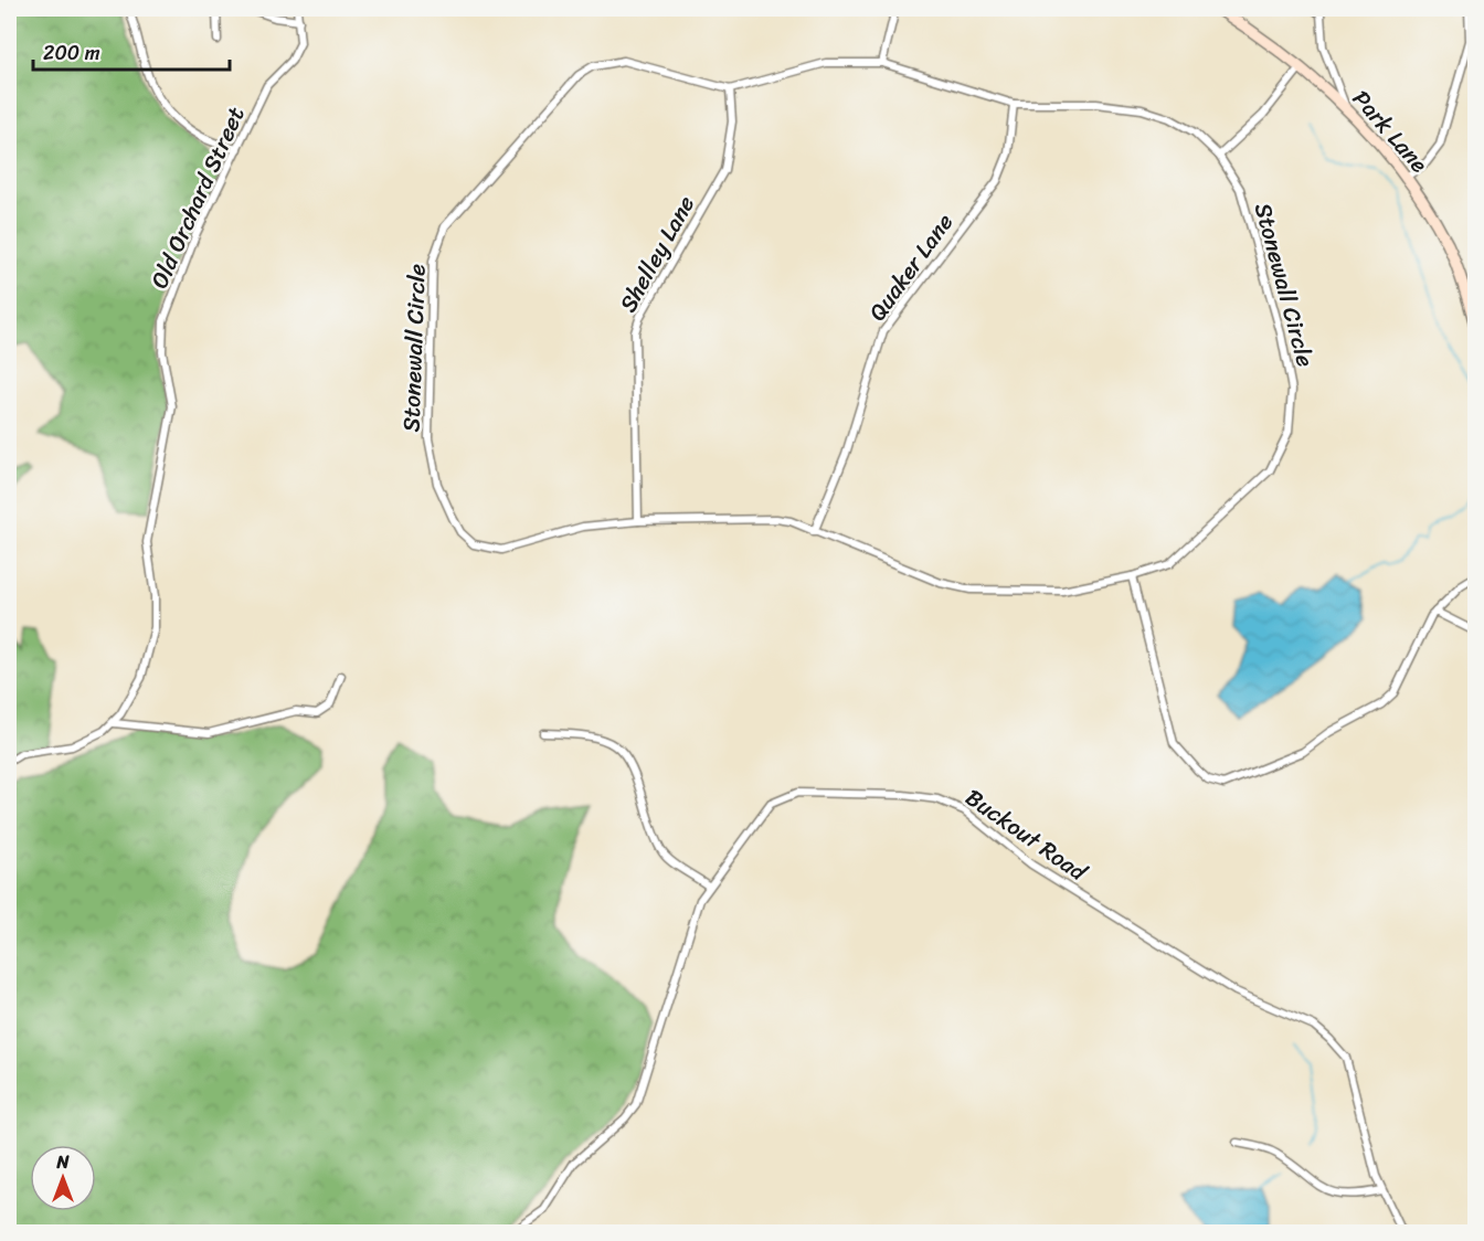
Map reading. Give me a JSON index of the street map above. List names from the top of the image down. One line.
{"streets":{"street":["Park Lane","Old Orchard Street","Shelley Lane","Quaker Lane","Stonewall Circle","Buckout Road"]},"crossings":[["Shelley Lane","Stonewall Circle"],["Quaker Lane","Stonewall Circle"]],"scale_bar":"200 m","north":"top"}
